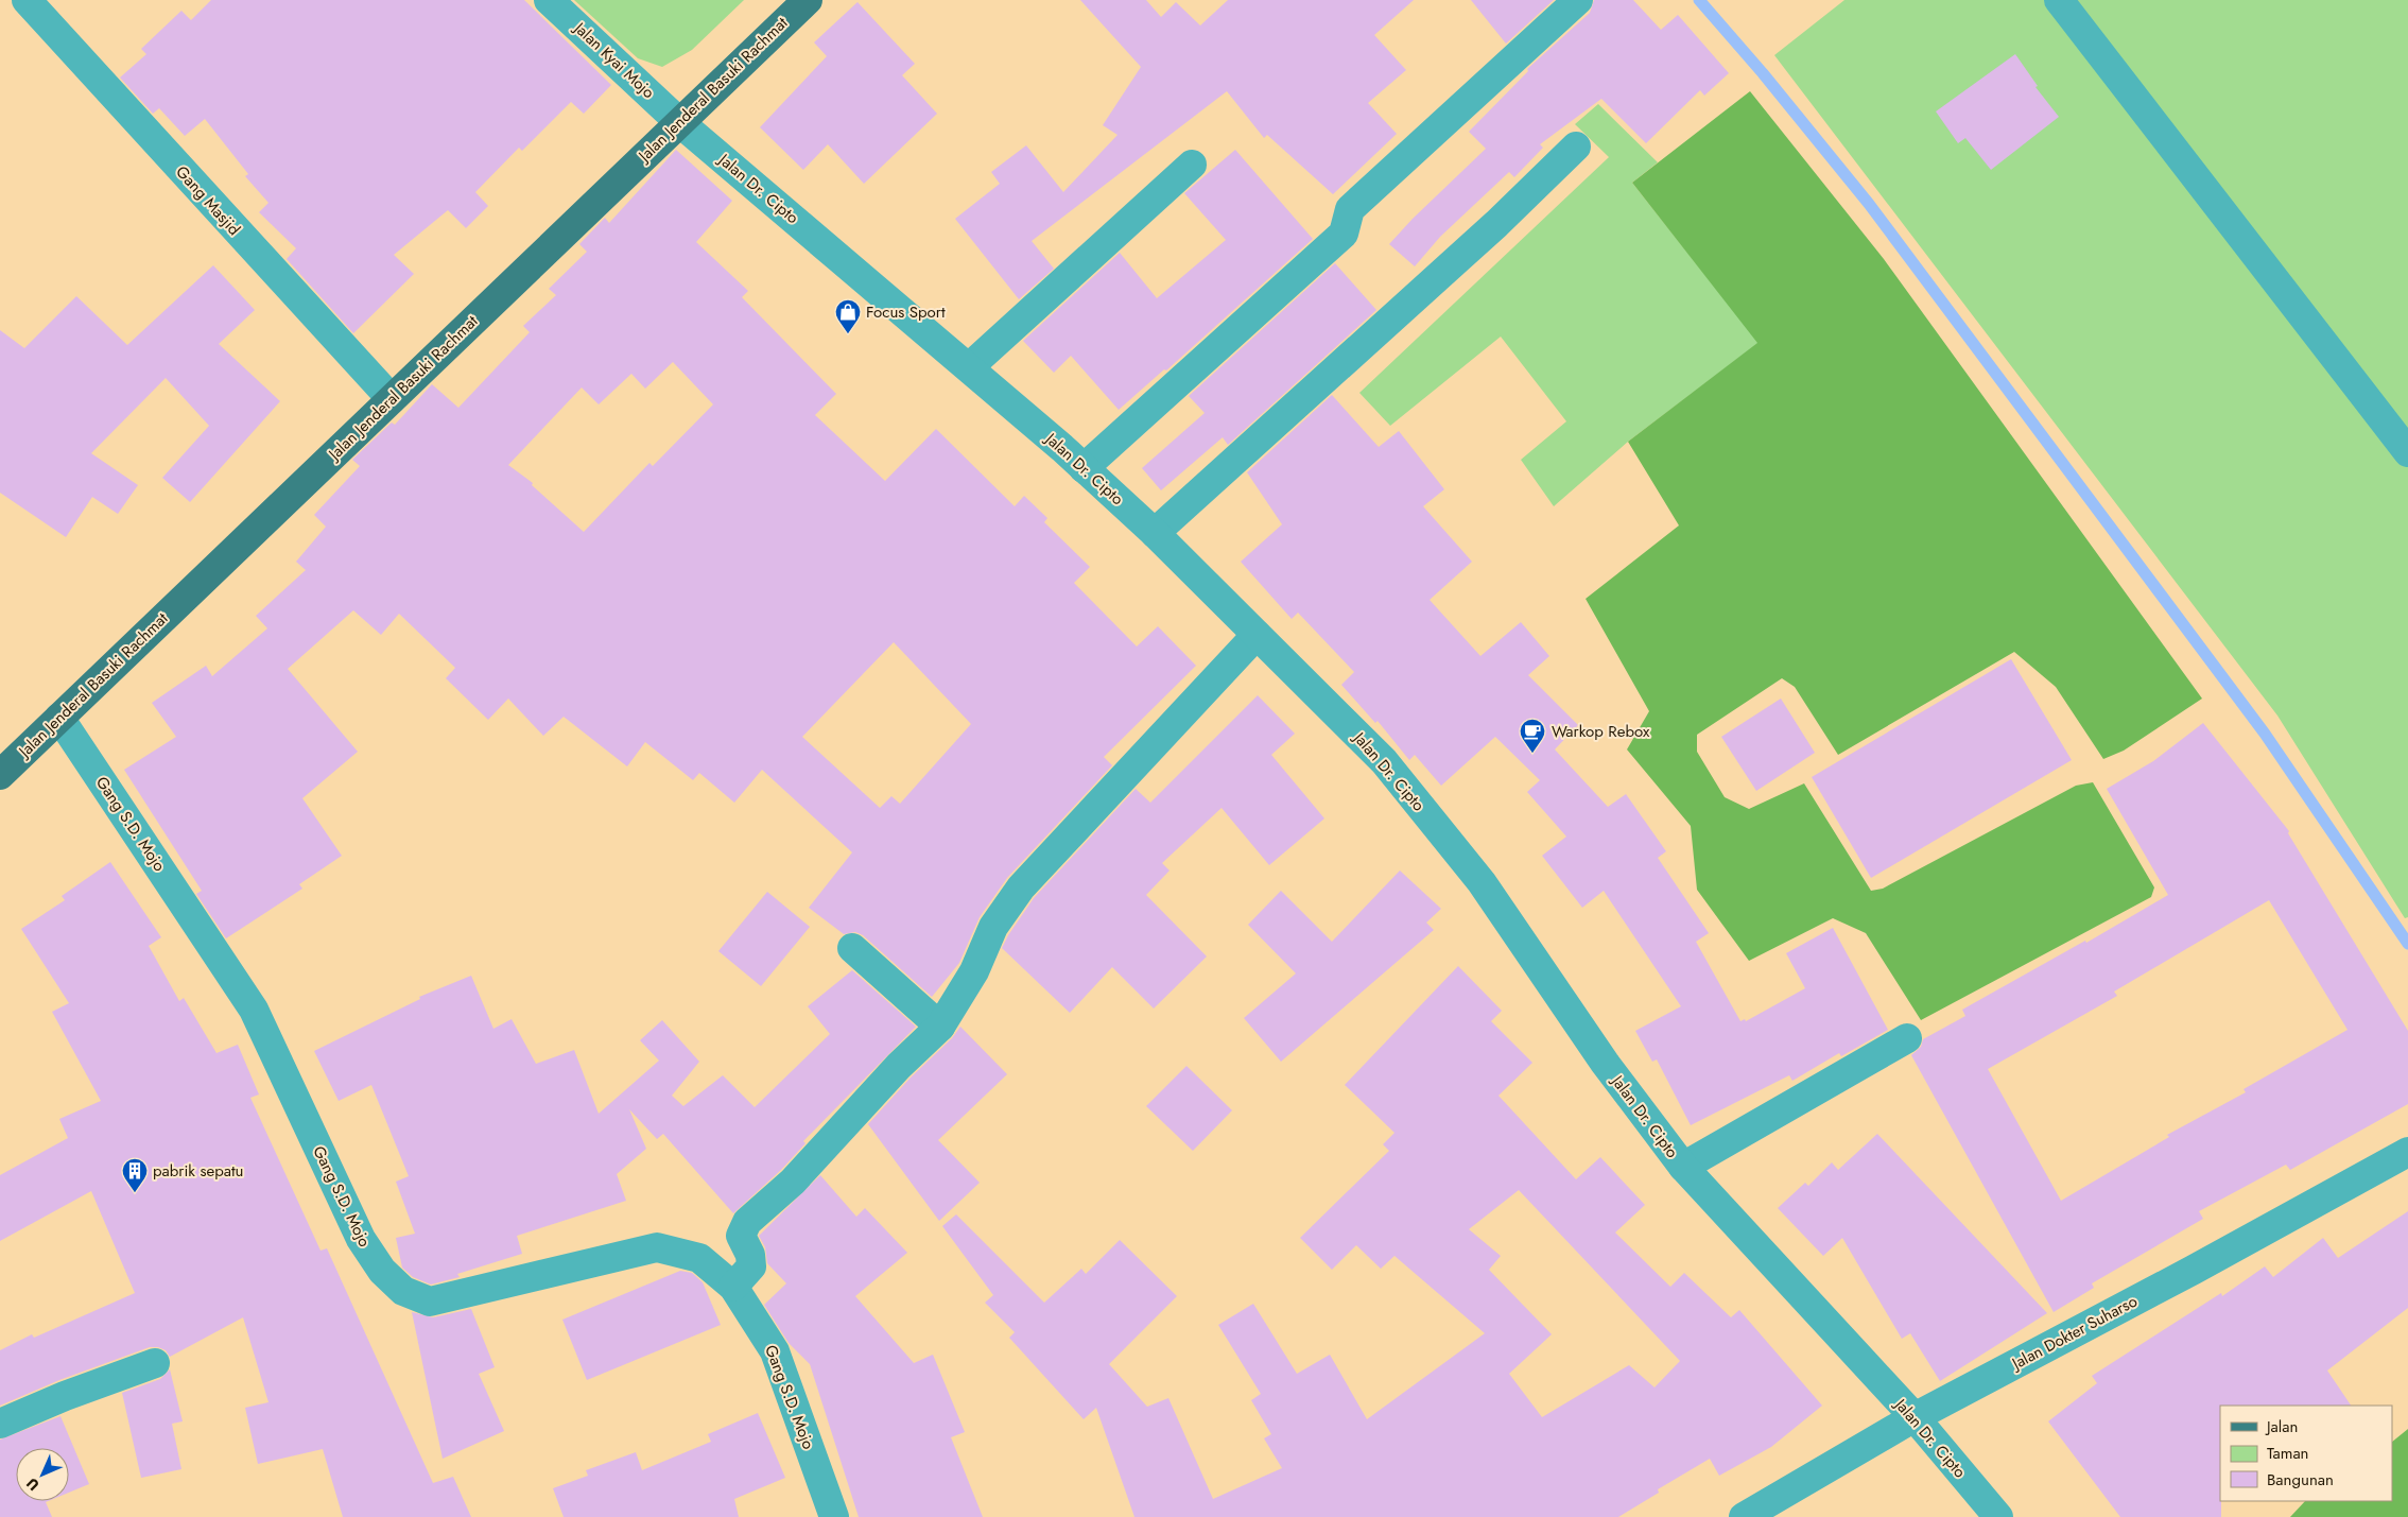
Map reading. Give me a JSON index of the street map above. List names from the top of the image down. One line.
{"streets":{"main road":["Jalan Jenderal Basuki Rachmat"],"street":["Jalan Kyai Mojo","Jalan Dr. Cipto","Gang Masjid","Gang S.D. Mojo","Jalan Dokter Suharso"]},"crossings":[["Jalan Kyai Mojo","Jalan Jenderal Basuki Rachmat"],["Jalan Kyai Mojo","Jalan Dr. Cipto"],["Jalan Jenderal Basuki Rachmat","Jalan Dr. Cipto"],["Jalan Jenderal Basuki Rachmat","Gang Masjid"],["Jalan Jenderal Basuki Rachmat","Gang S.D. Mojo"],["Jalan Dr. Cipto","Jalan Dokter Suharso"]],"places":{"shop":["Focus Sport"],"cafe":["Warkop Rebox"],"building":["pabrik sepatu"]},"legend":["Jalan","Taman","Bangunan"],"north":"bottom left"}
